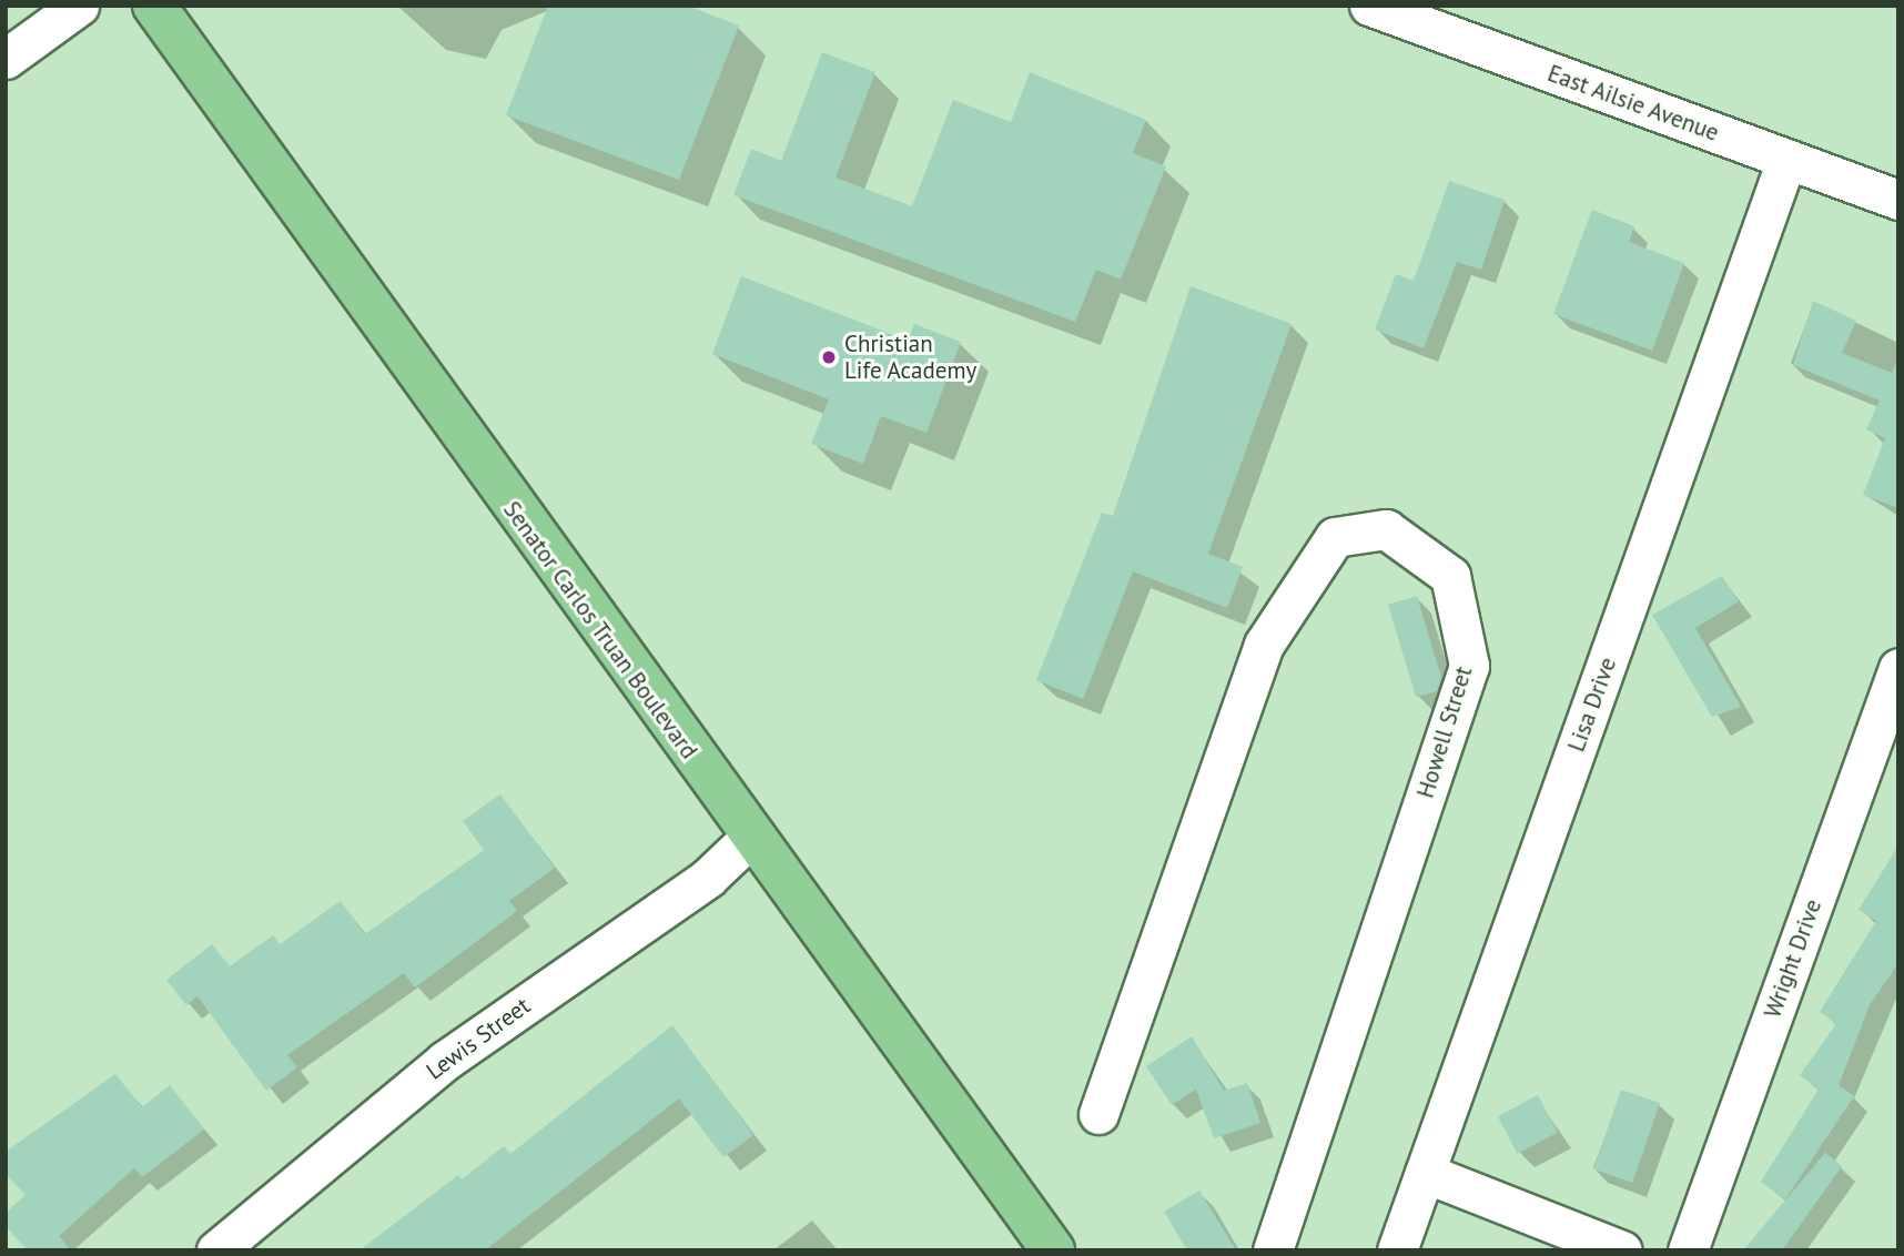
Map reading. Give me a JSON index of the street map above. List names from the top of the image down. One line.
{"streets":{"main road":["Senator Carlos Truan Boulevard"],"street":["East Ailsie Avenue","Lisa Drive","Howell Street","Wright Drive","Lewis Street"]},"crossings":[["East Ailsie Avenue","Lisa Drive"],["Senator Carlos Truan Boulevard","Lewis Street"]],"places":["Christian Life Academy"]}
